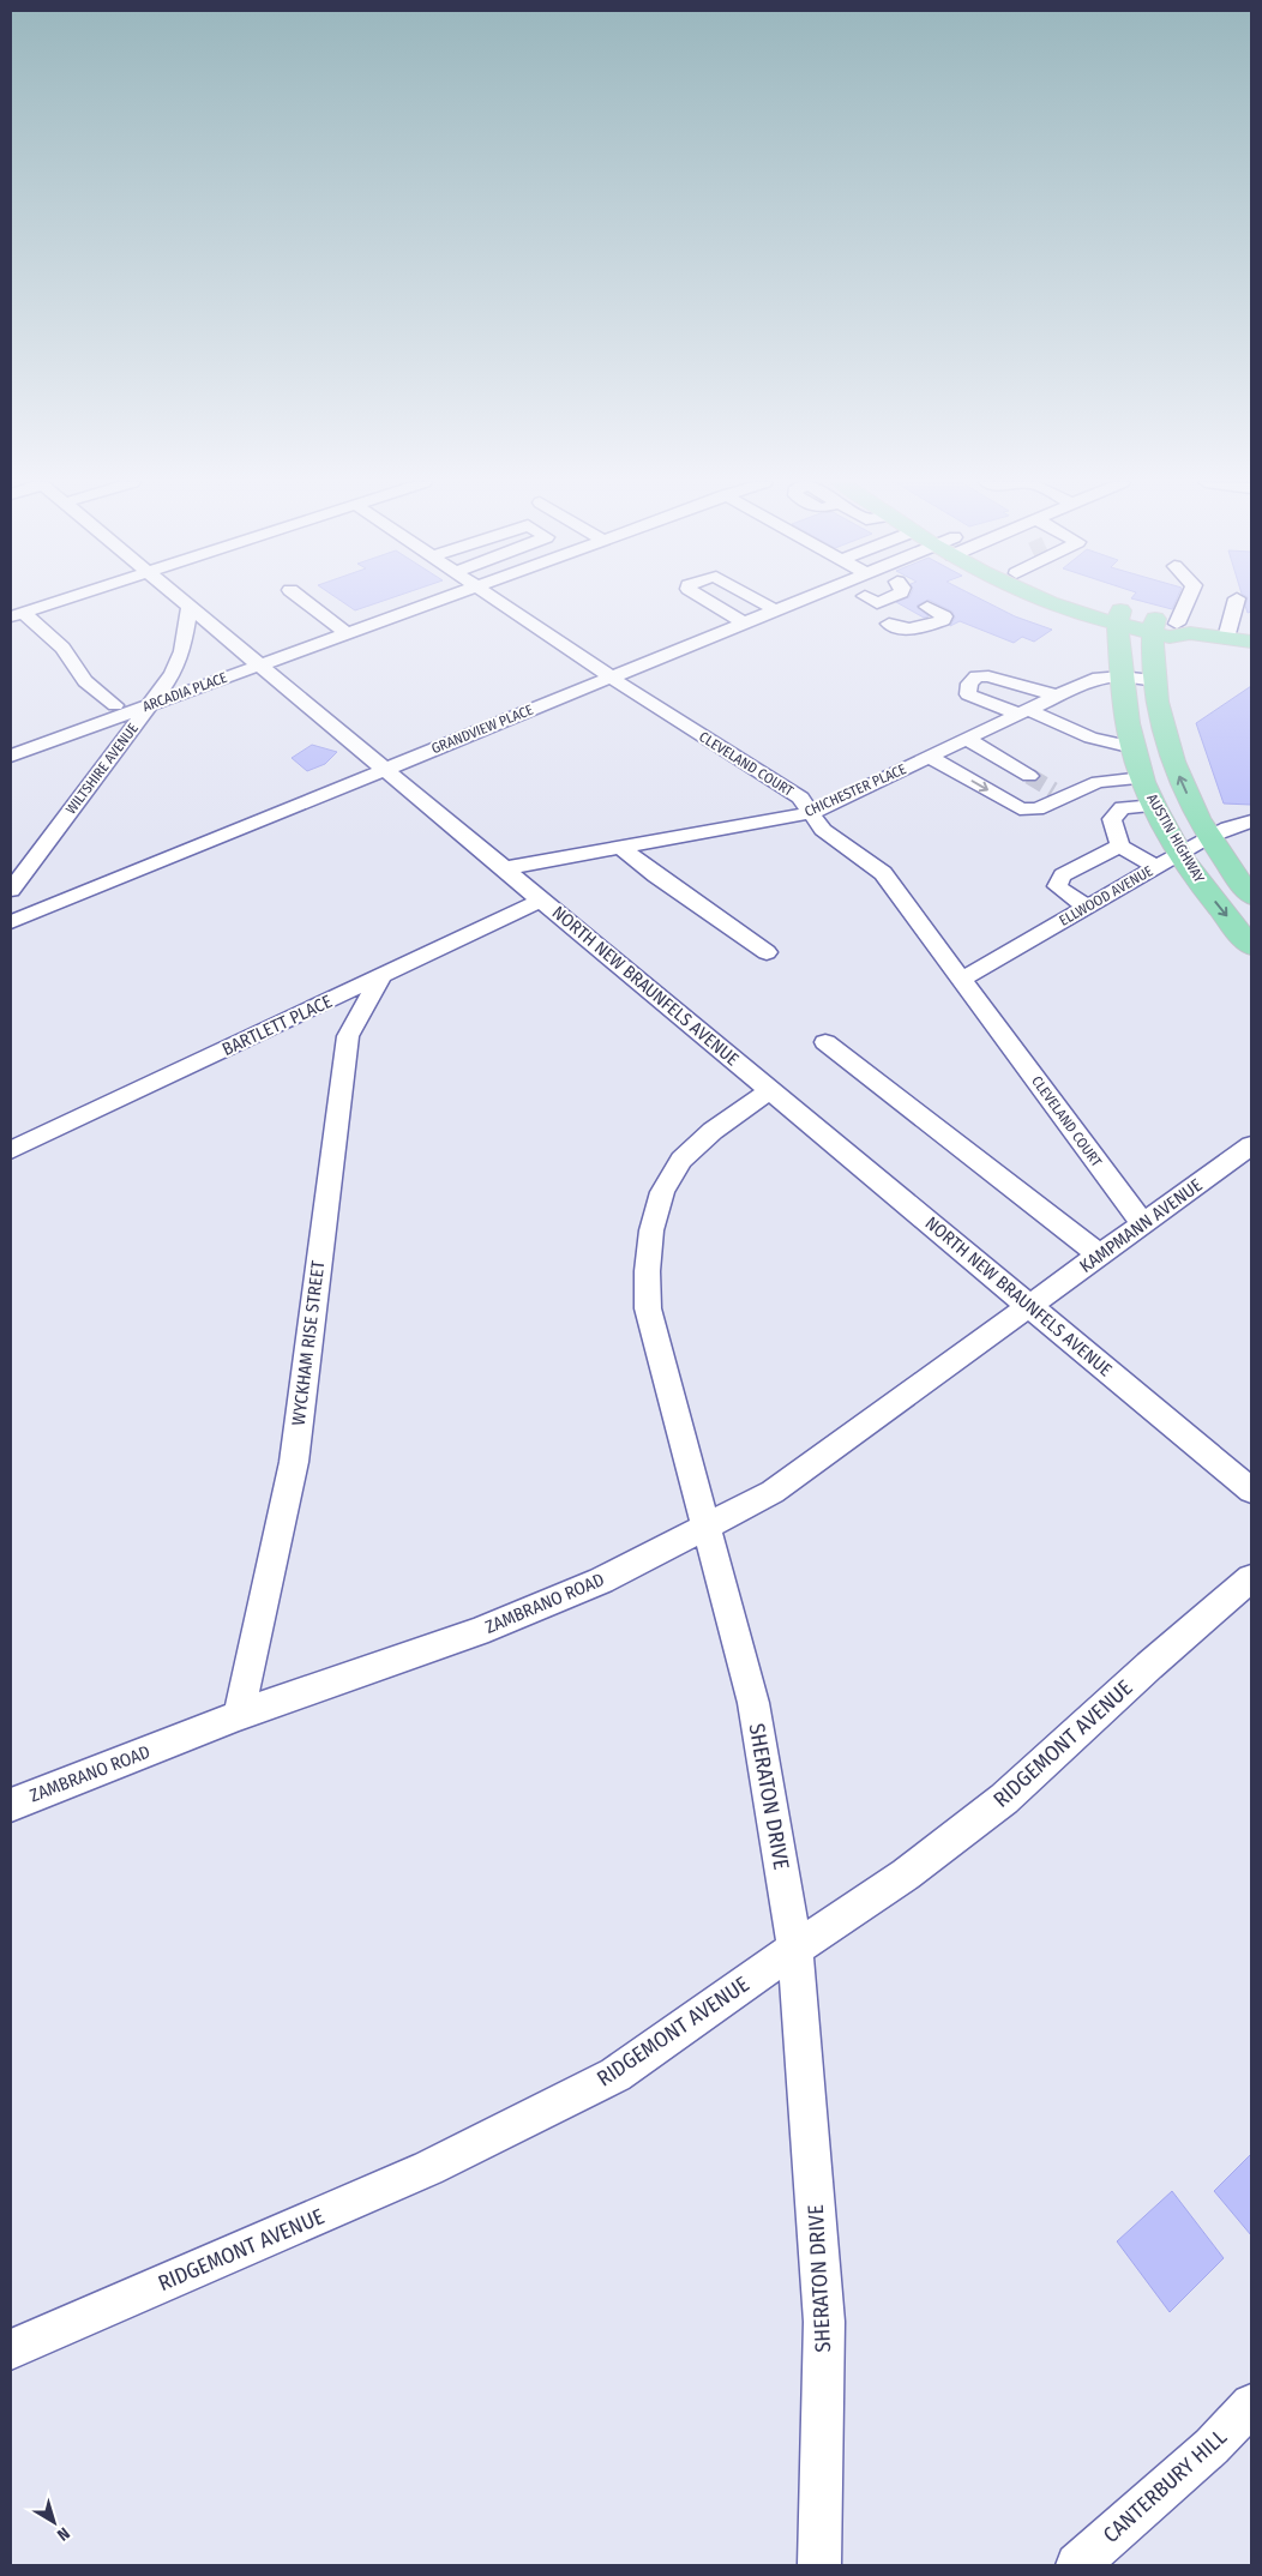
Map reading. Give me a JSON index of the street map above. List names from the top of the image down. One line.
{"streets":{"main road":["AUSTIN HIGHWAY"],"street":["ARCADIA PLACE","GRANDVIEW PLACE","CLEVELAND COURT","WILTSHIRE AVENUE","CHICHESTER PLACE","ELLWOOD AVENUE","NORTH NEW BRAUNFELS AVENUE","BARTLETT PLACE","KAMPMANN AVENUE","WYCKHAM RISE STREET","ZAMBRANO ROAD","RIDGEMONT AVENUE","SHERATON DRIVE","CANTERBURY HILL"]},"crossings":[["ARCADIA PLACE","WILTSHIRE AVENUE"],["ARCADIA PLACE","NORTH NEW BRAUNFELS AVENUE"],["GRANDVIEW PLACE","CLEVELAND COURT"],["GRANDVIEW PLACE","NORTH NEW BRAUNFELS AVENUE"],["CLEVELAND COURT","CHICHESTER PLACE"],["CLEVELAND COURT","ELLWOOD AVENUE"],["CLEVELAND COURT","KAMPMANN AVENUE"],["WILTSHIRE AVENUE","NORTH NEW BRAUNFELS AVENUE"],["CHICHESTER PLACE","AUSTIN HIGHWAY"],["CHICHESTER PLACE","NORTH NEW BRAUNFELS AVENUE"],["AUSTIN HIGHWAY","ELLWOOD AVENUE"],["NORTH NEW BRAUNFELS AVENUE","BARTLETT PLACE"],["NORTH NEW BRAUNFELS AVENUE","KAMPMANN AVENUE"],["NORTH NEW BRAUNFELS AVENUE","ZAMBRANO ROAD"],["NORTH NEW BRAUNFELS AVENUE","SHERATON DRIVE"],["BARTLETT PLACE","WYCKHAM RISE STREET"],["KAMPMANN AVENUE","ZAMBRANO ROAD"],["WYCKHAM RISE STREET","ZAMBRANO ROAD"],["ZAMBRANO ROAD","SHERATON DRIVE"],["RIDGEMONT AVENUE","SHERATON DRIVE"]],"north":"bottom right"}
